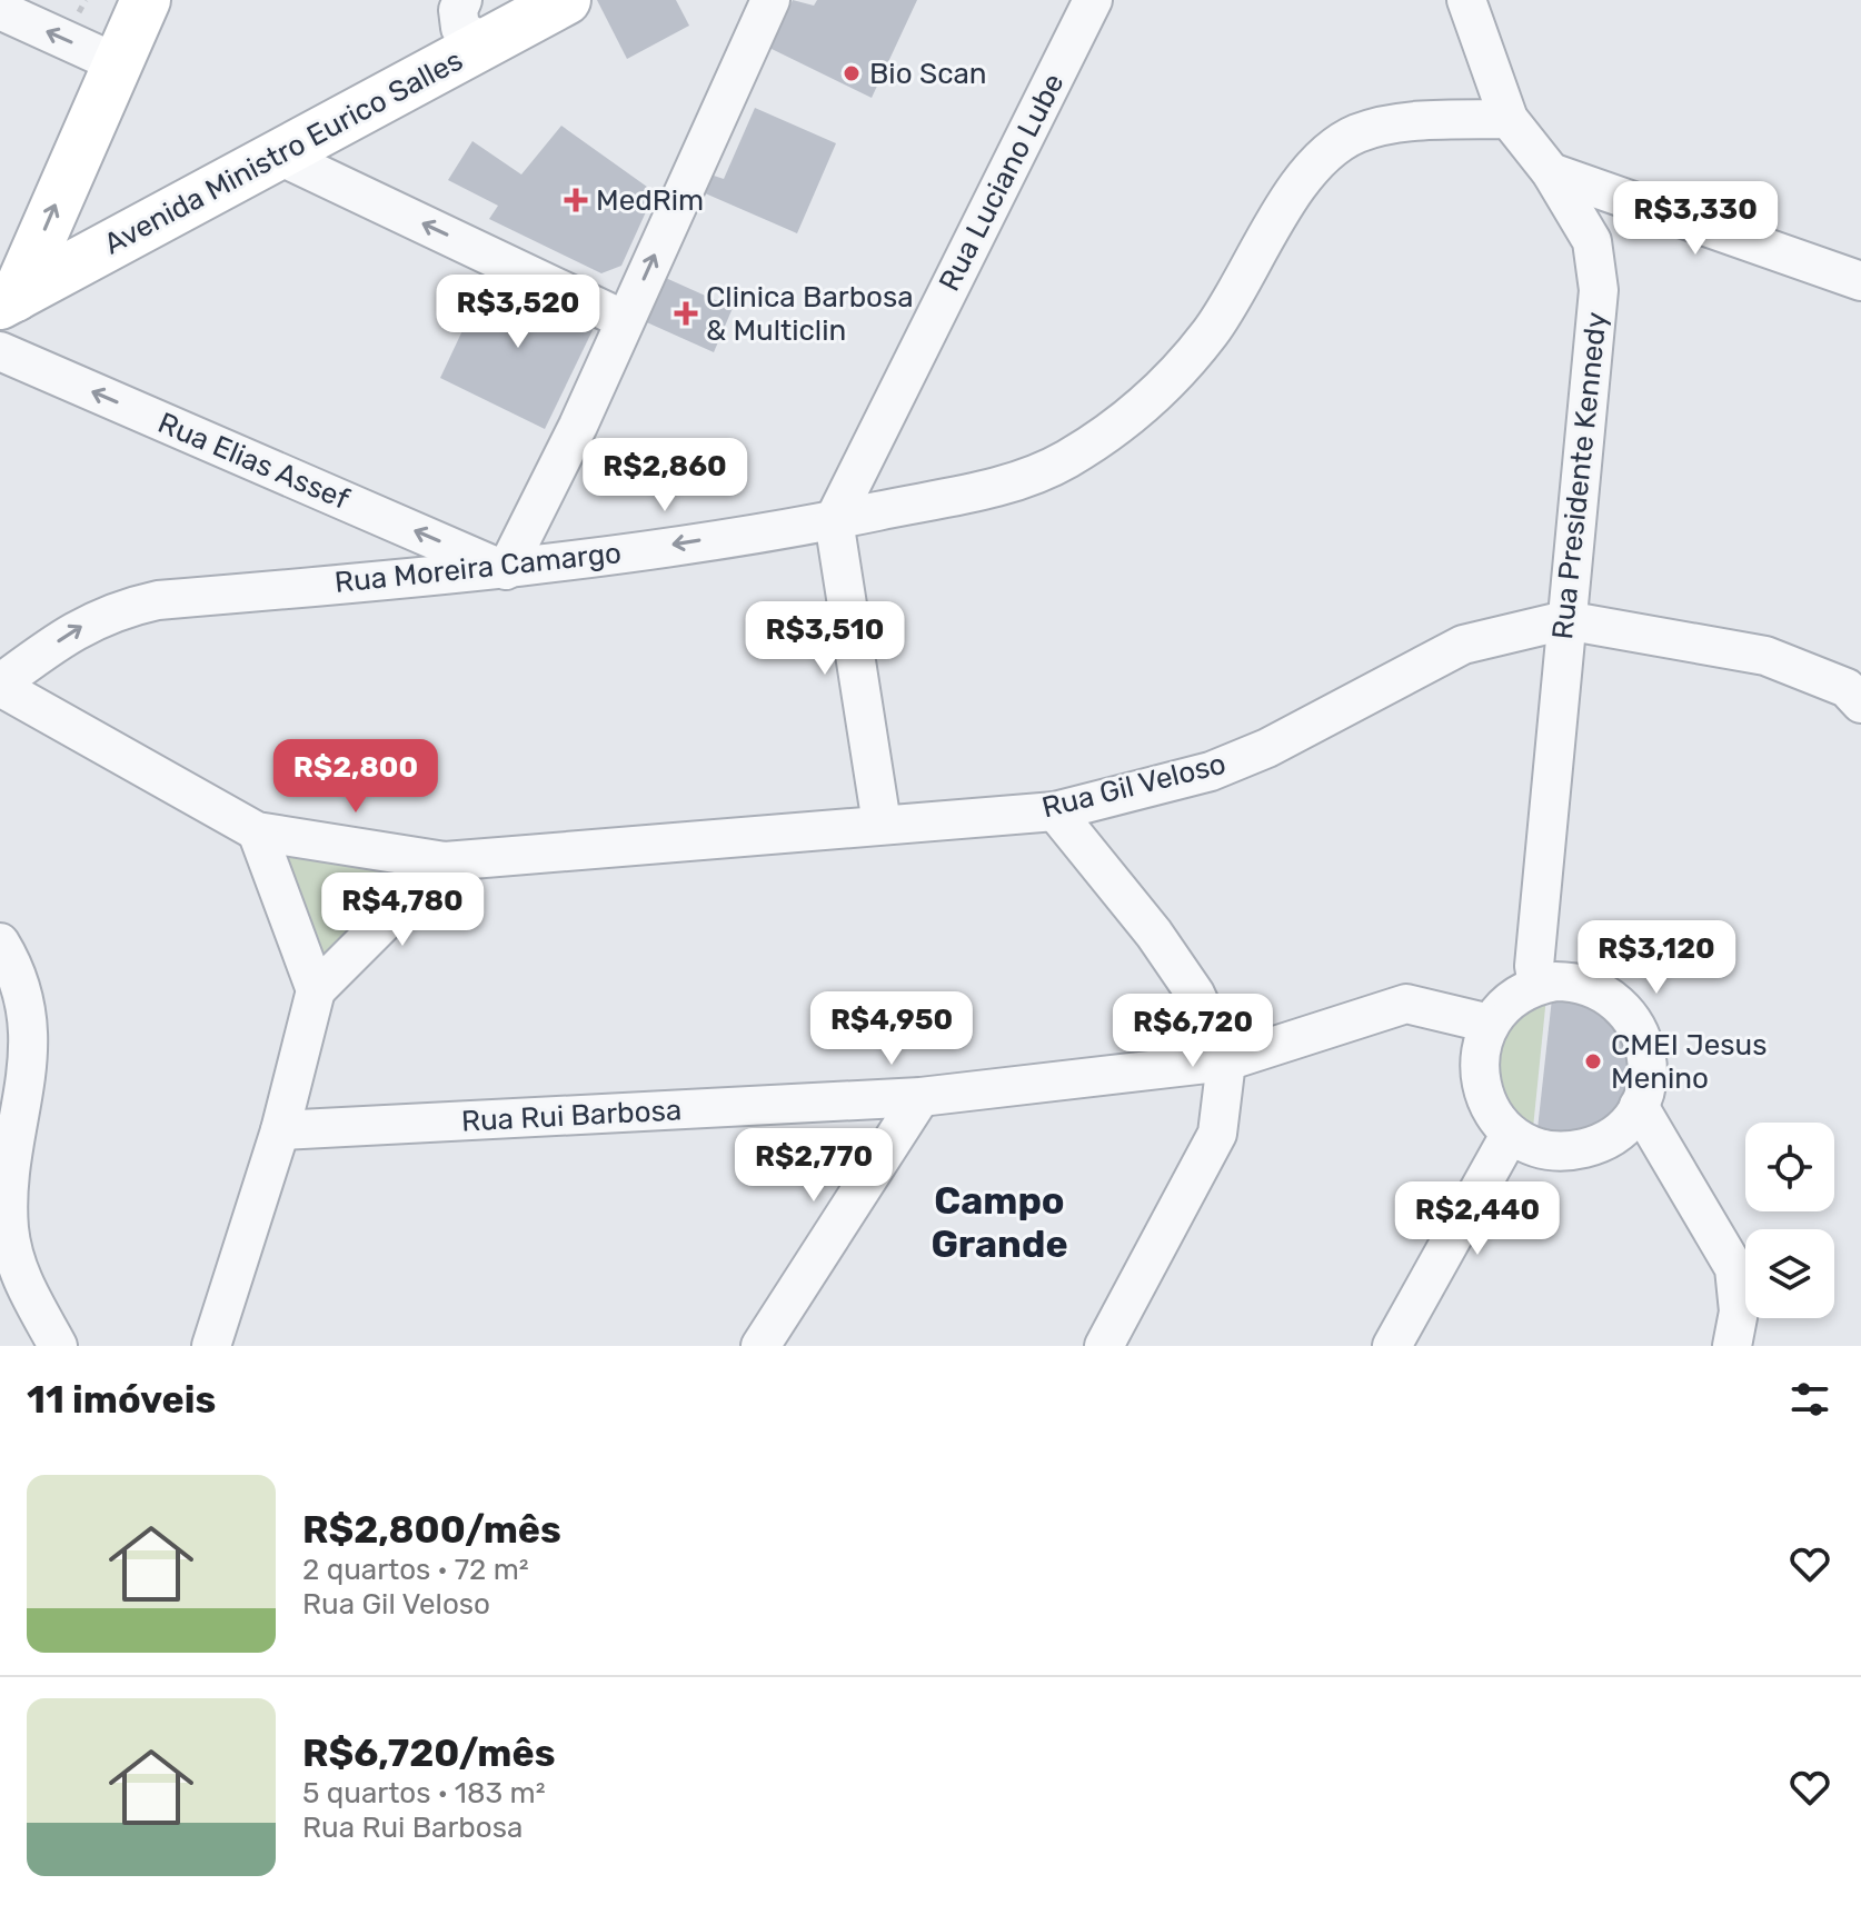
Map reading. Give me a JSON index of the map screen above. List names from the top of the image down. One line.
{"streets":{"main road":["Avenida Ministro Eurico Salles"],"street":["Rua Luciano Lube","Rua Elias Assef","Rua Presidente Kennedy","Rua Moreira Camargo","Rua Gil Veloso","Rua Rui Barbosa"]},"crossings":[["Rua Luciano Lube","Rua Moreira Camargo"],["Rua Elias Assef","Rua Moreira Camargo"],["Rua Presidente Kennedy","Rua Moreira Camargo"],["Rua Presidente Kennedy","Rua Gil Veloso"],["Rua Presidente Kennedy","Rua Rui Barbosa"]],"districts":["Campo Grande"],"places":{"other":["Bio Scan","CMEI Jesus Menino"],"health":["MedRim","Clinica Barbosa & Multiclin"]},"page":{"price":["R$3,330","R$3,520","R$2,860","R$3,510","R$2,800","R$4,780","R$3,120","R$4,950","R$6,720","R$2,770","R$2,440"],"heading":"11 imóveis","list":[{"name":"R$2,800/mês","note":"2 quartos · 72 m² · Rua Gil Veloso"},{"name":"R$6,720/mês","note":"5 quartos · 183 m² · Rua Rui Barbosa"}]}}
